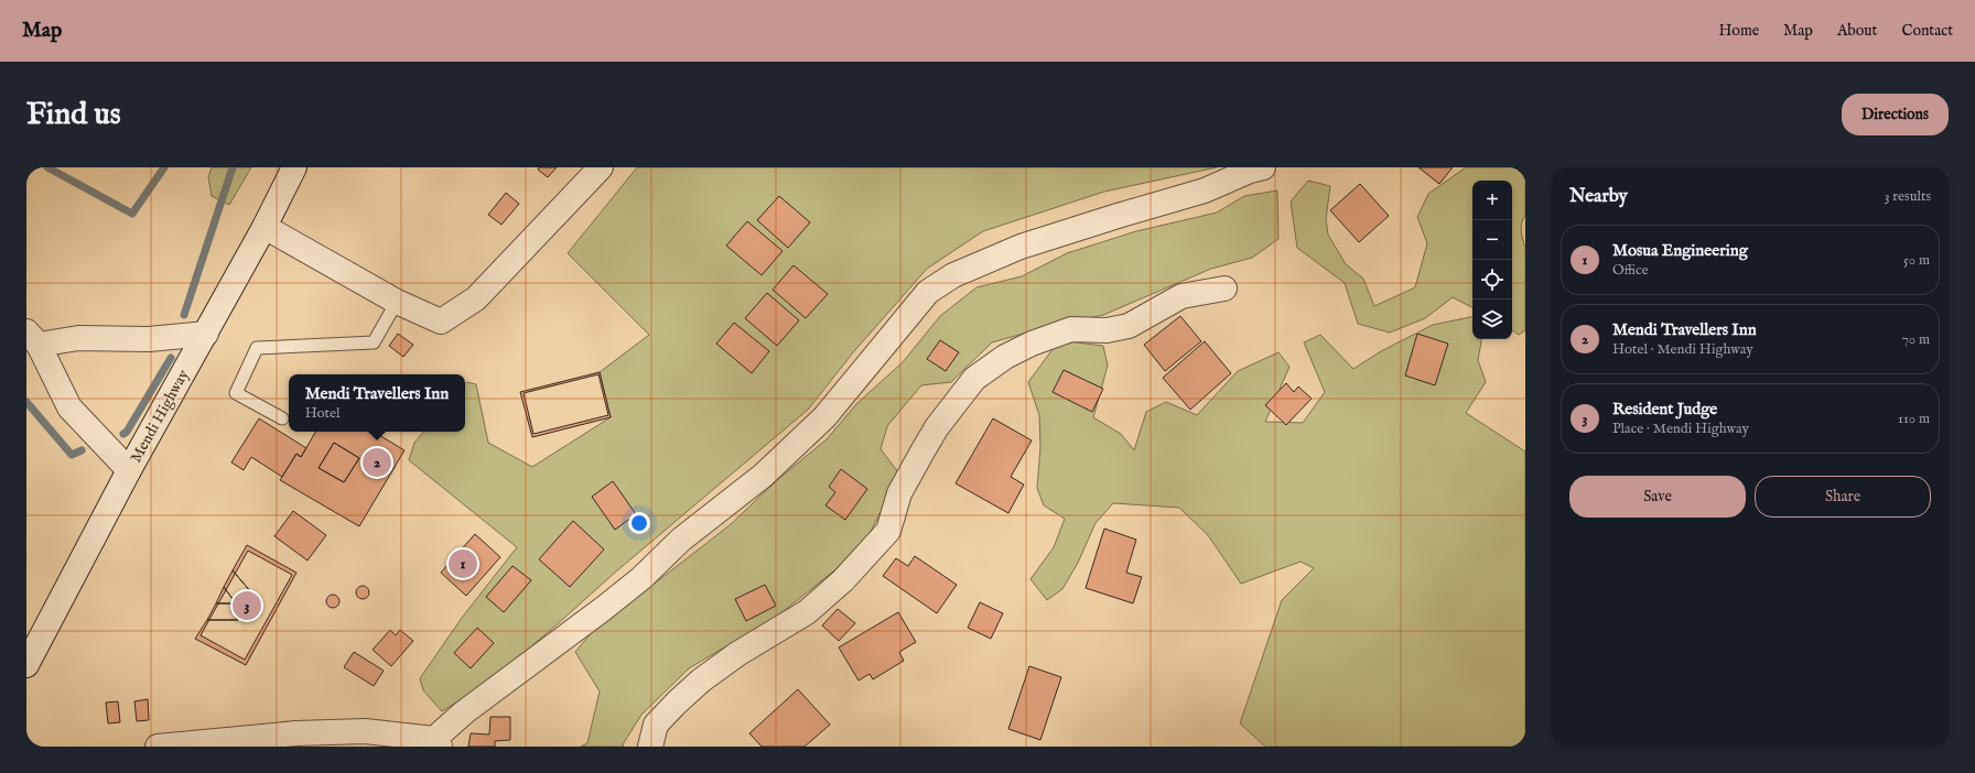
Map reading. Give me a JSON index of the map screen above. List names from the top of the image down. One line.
{"streets":{"street":["Mendi Highway"]},"page":{"header":"Map","nav":["Home","Map","About","Contact"],"buttons":["Directions",["Save","Share"]],"title":"Find us","heading":["Nearby","3 results"],"map_buttons":["+","−"],"list":[{"mark":"1","name":"Mosua Engineering","note":"Office","value":"50 m"},{"mark":"2","name":"Mendi Travellers Inn","note":"Hotel · Mendi Highway","value":"70 m"},{"mark":"3","name":"Resident Judge","note":"Place · Mendi Highway","value":"110 m"}],"popup":["Mendi Travellers Inn","Hotel"],"pins":["2","1","3"]}}
